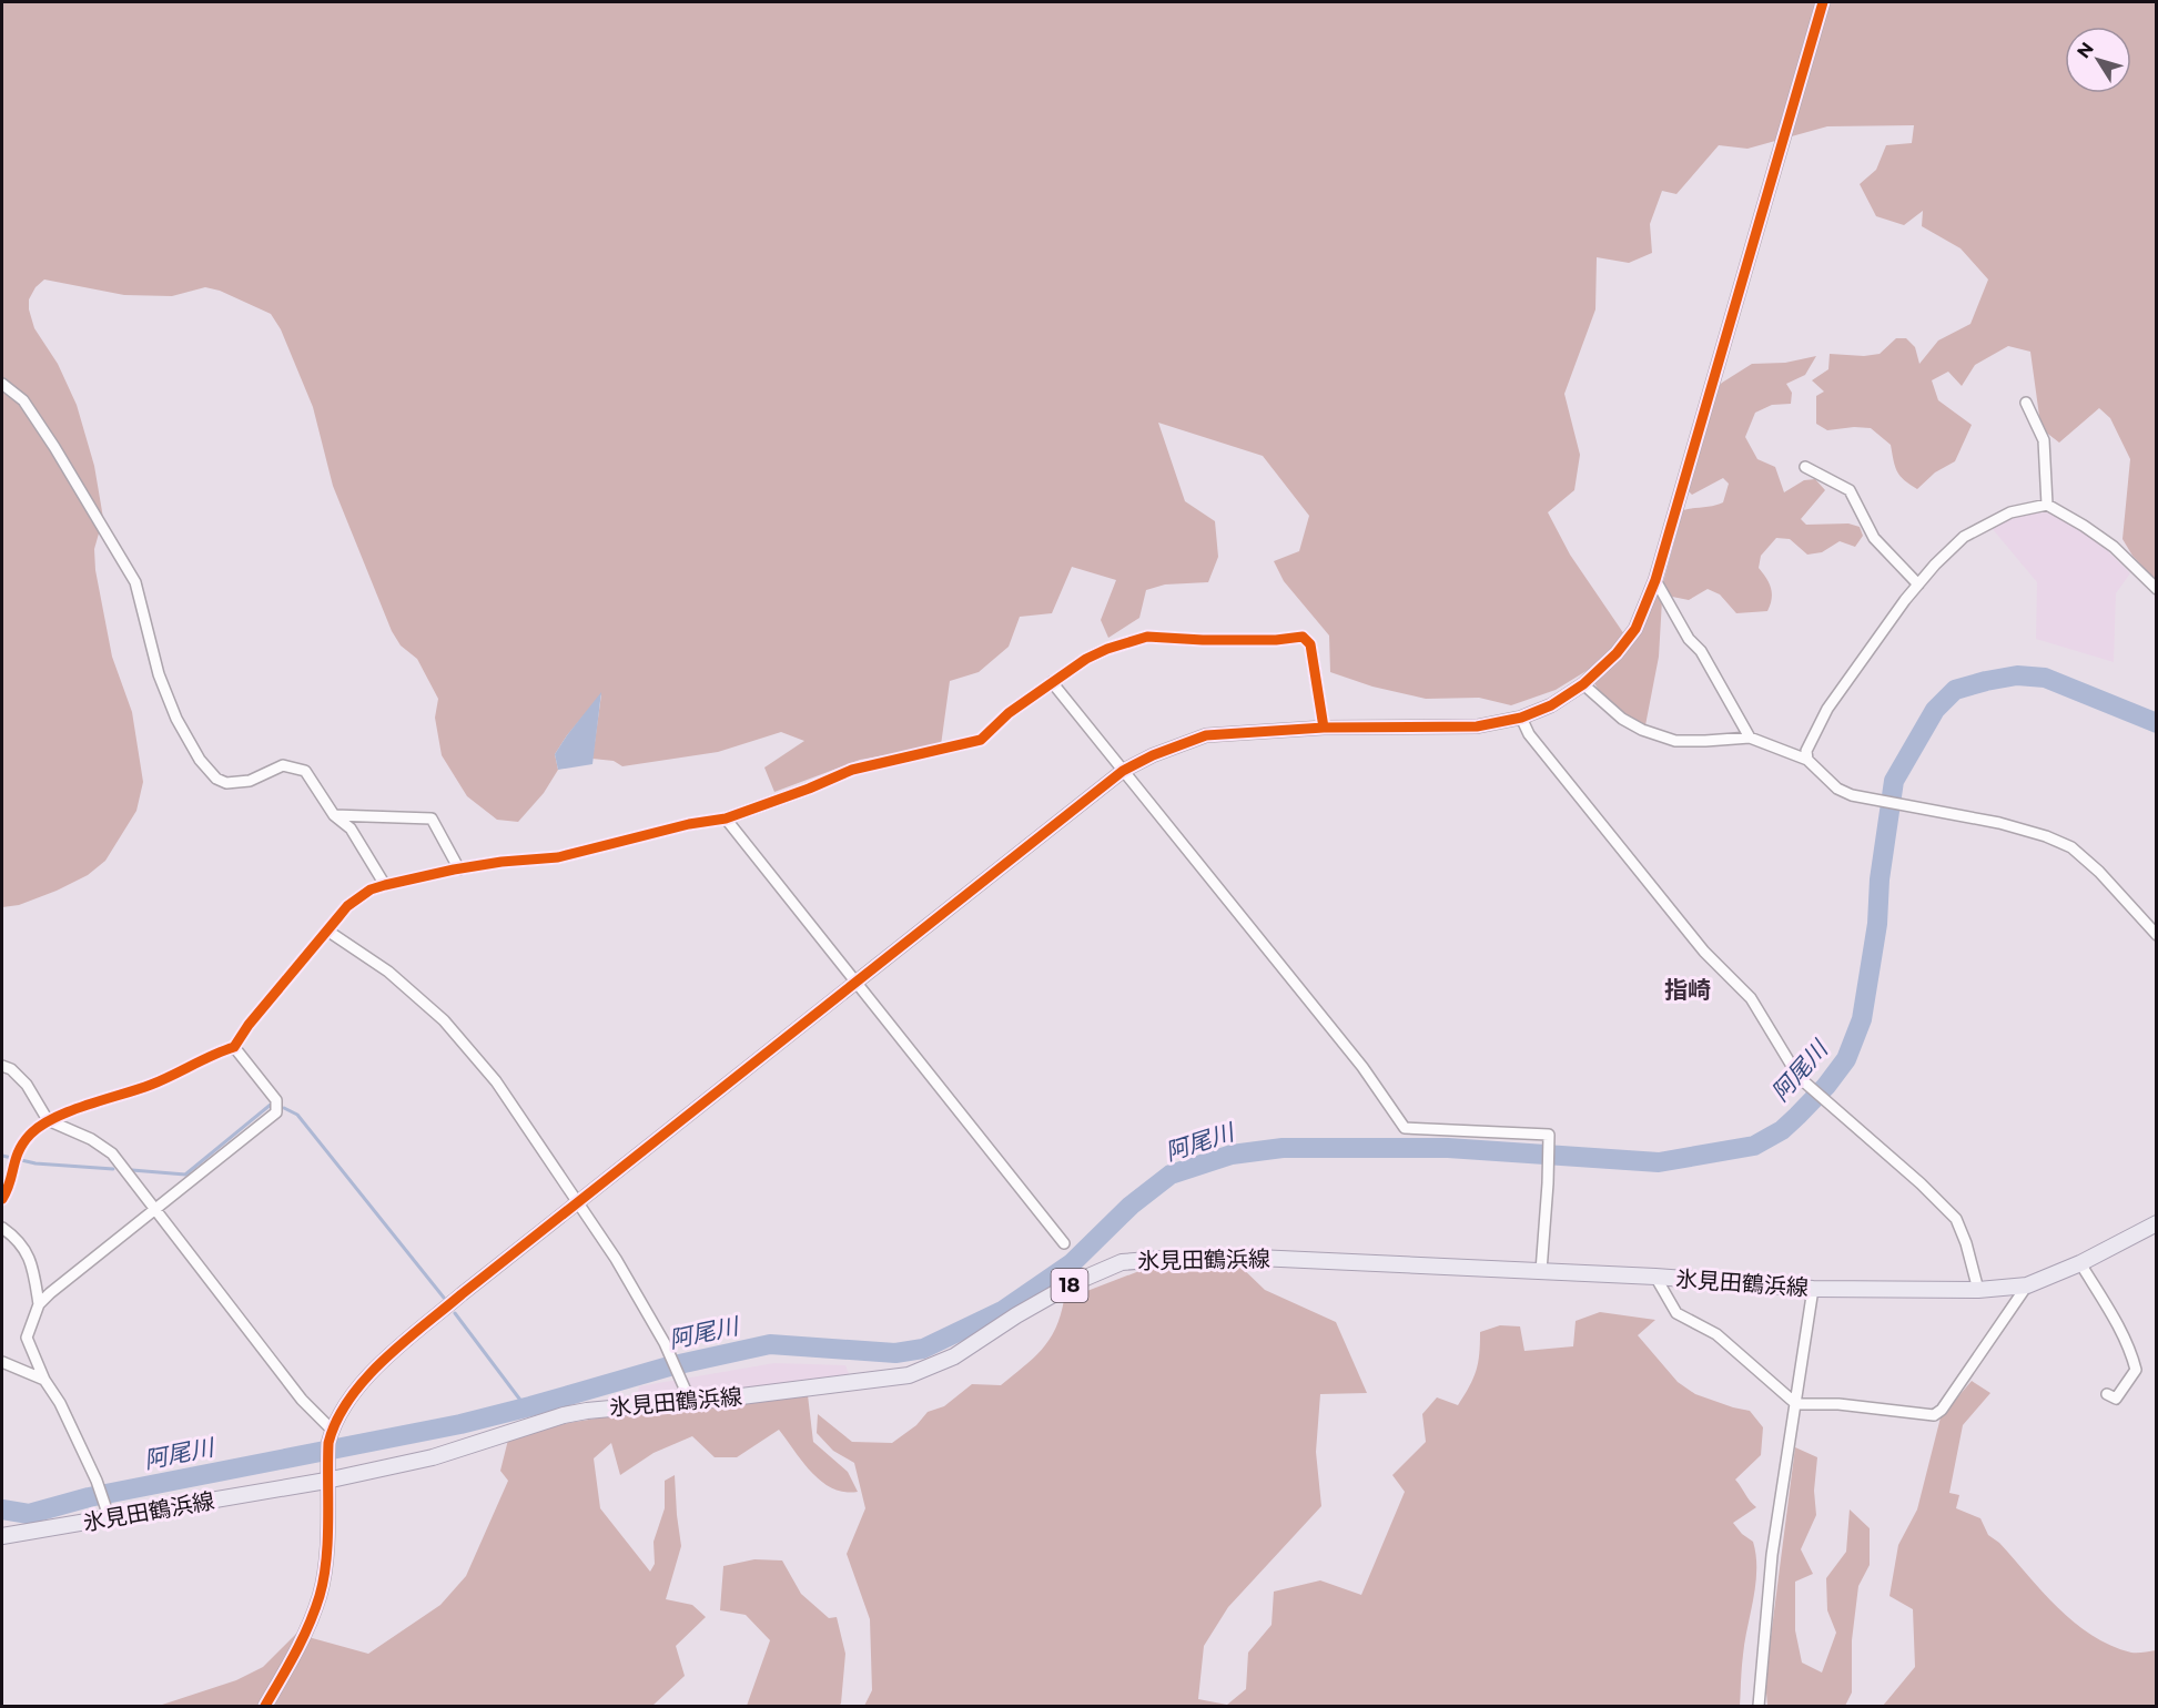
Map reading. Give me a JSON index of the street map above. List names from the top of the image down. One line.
{"streets":{"main road":["氷見田鶴浜線","18"]},"districts":["指崎"],"water":["阿尾川"],"north":"top left"}
